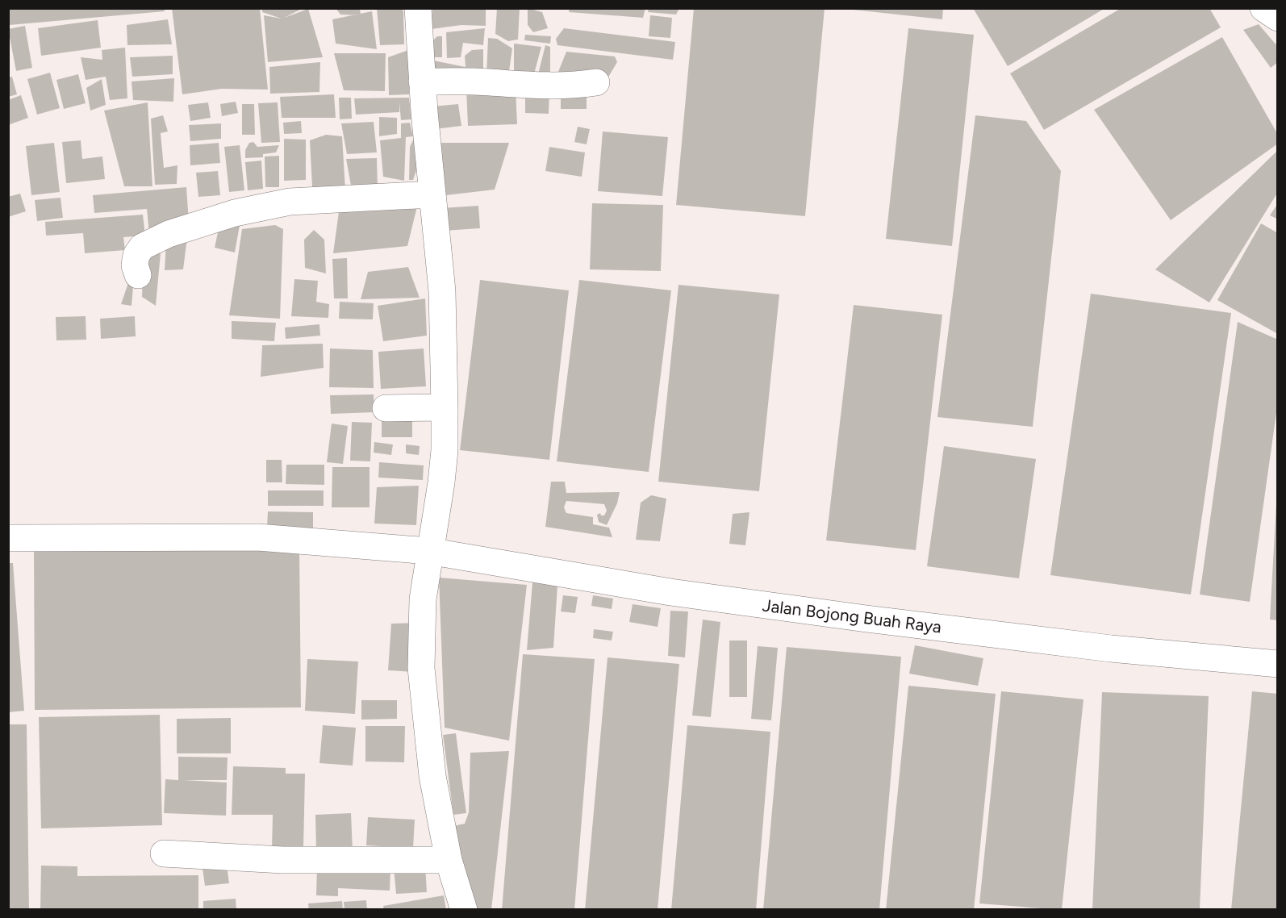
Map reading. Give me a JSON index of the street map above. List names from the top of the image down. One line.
{"streets":{"street":["Jalan Bojong Buah Raya"]}}
